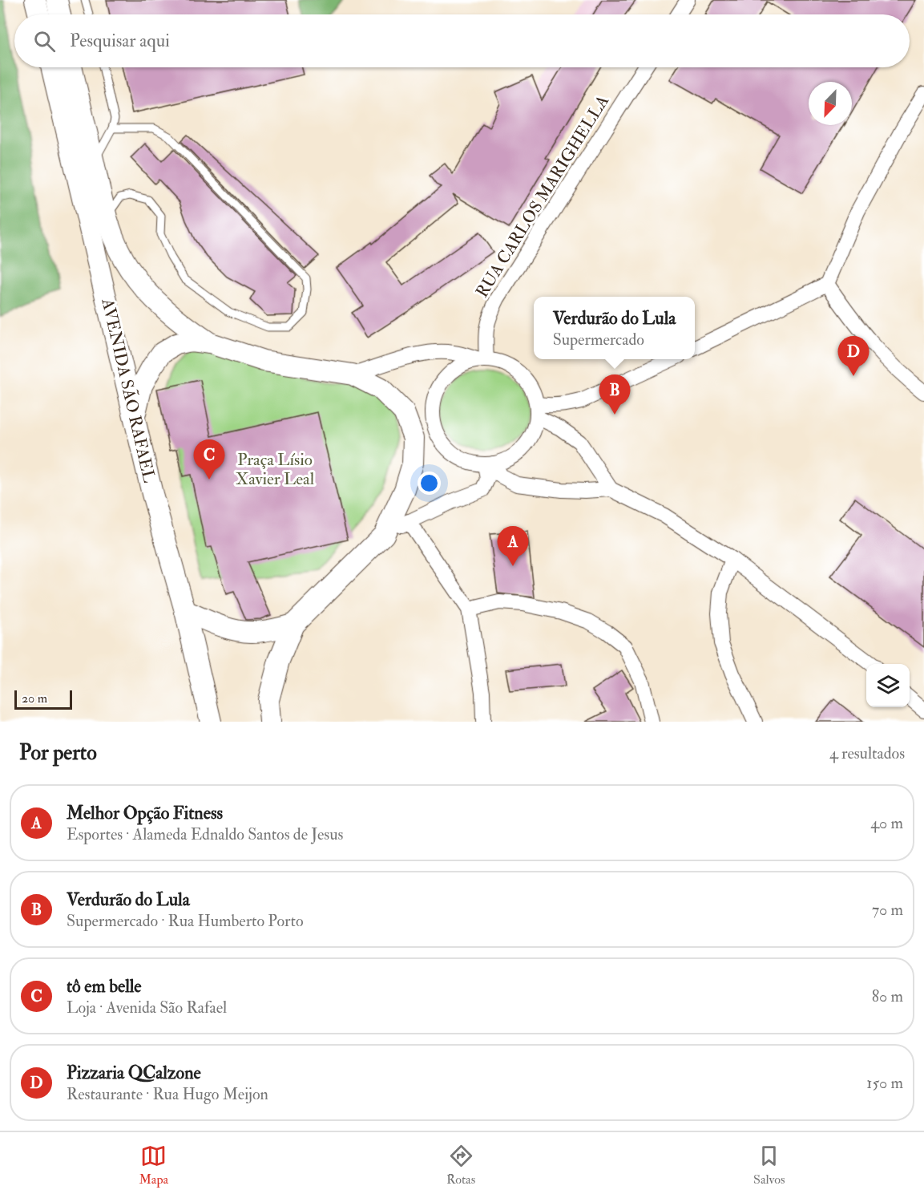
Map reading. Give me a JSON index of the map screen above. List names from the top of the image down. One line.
{"streets":{"main road":["AVENIDA SÃO RAFAEL"],"street":["RUA CARLOS MARIGHELLA"]},"parks":["Praça Lísio Xavier Leal"],"scale_bar":"20 m","north":"bottom left","page":{"search":"Pesquisar aqui","popup":["Verdurão do Lula","Supermercado"],"pins":["D","B","C","A"],"scale":"20 m","heading":["Por perto","4 resultados"],"list":[{"mark":"A","name":"Melhor Opção Fitness","note":"Esportes · Alameda Ednaldo Santos de Jesus","value":"40 m"},{"mark":"B","name":"Verdurão do Lula","note":"Supermercado · Rua Humberto Porto","value":"70 m"},{"mark":"C","name":"tô em belle","note":"Loja · Avenida São Rafael","value":"80 m"},{"mark":"D","name":"Pizzaria QCalzone","note":"Restaurante · Rua Hugo Meijon","value":"150 m"}],"nav":["Mapa","Rotas","Salvos"]}}
